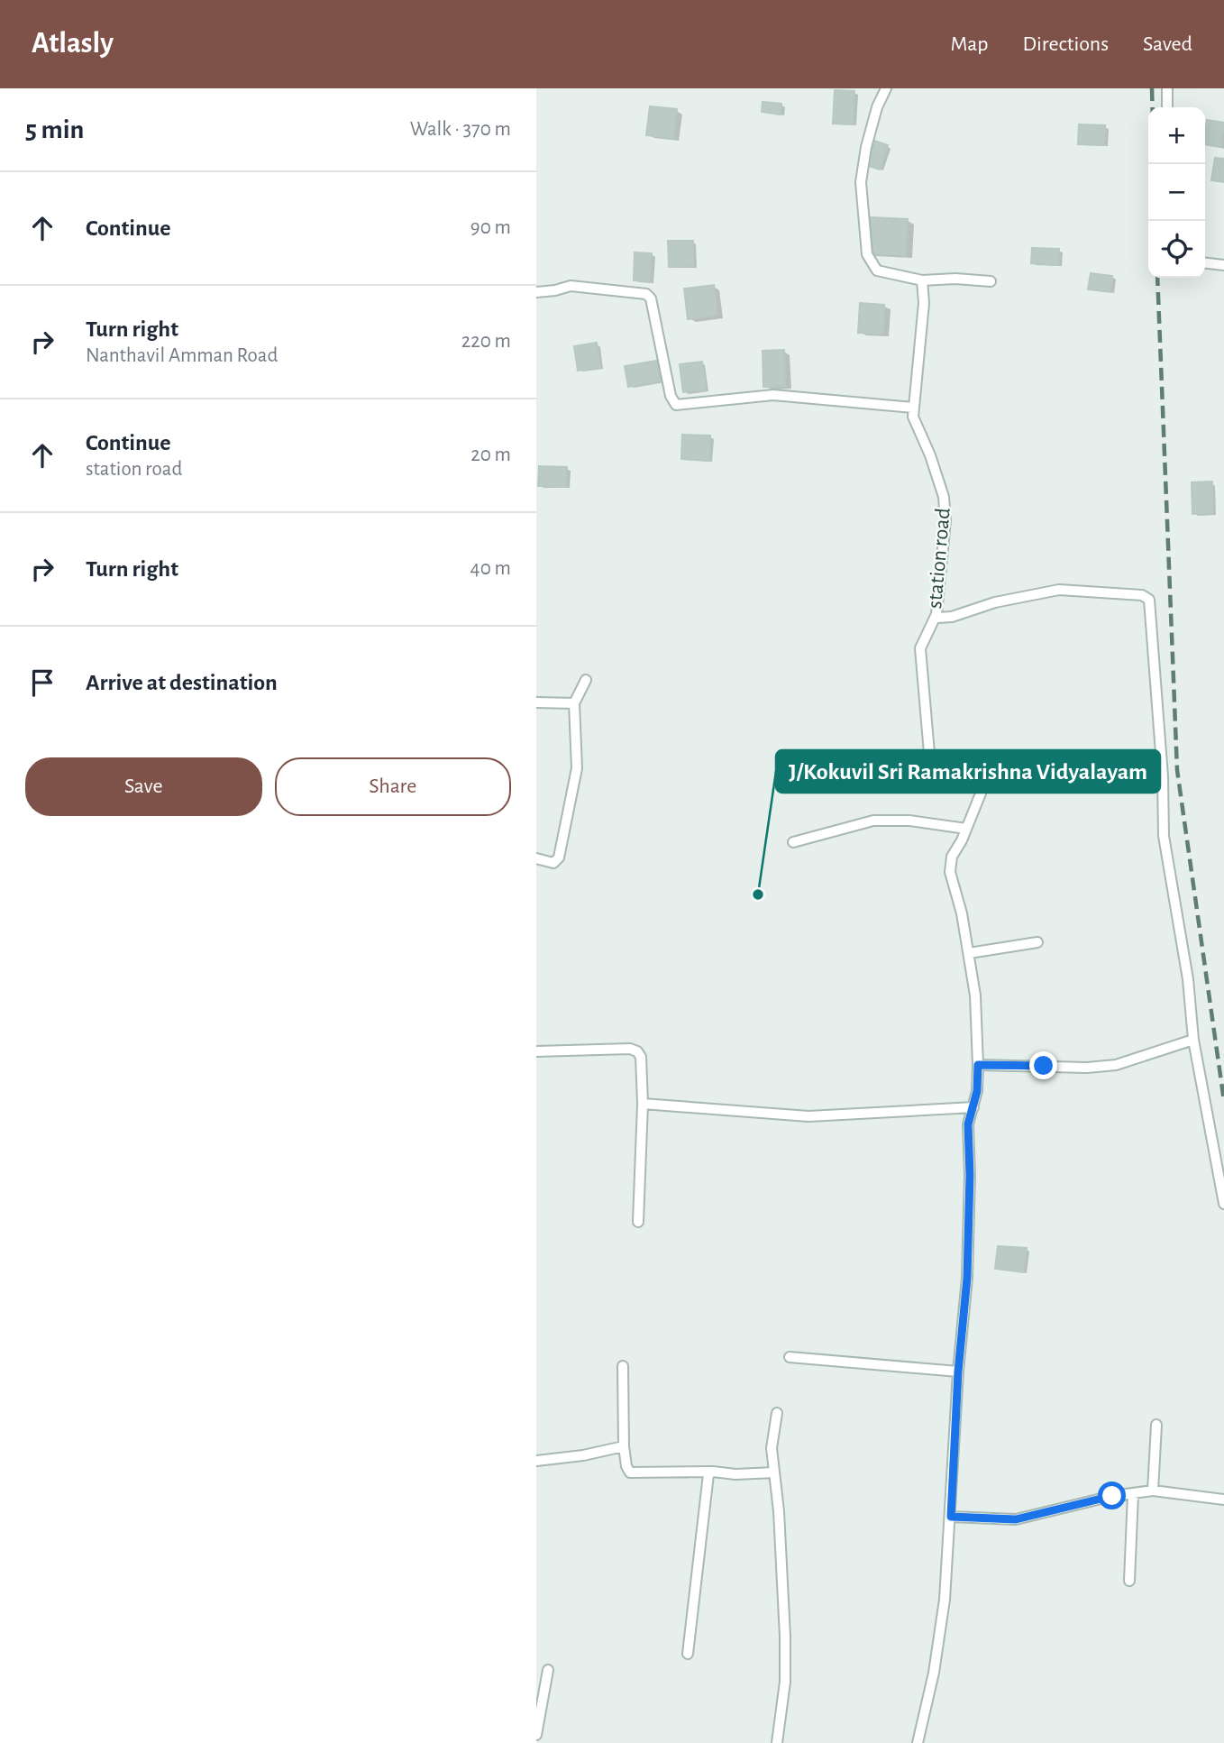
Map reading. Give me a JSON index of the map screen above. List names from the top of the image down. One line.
{"streets":{"street":["station road"]},"places":["J/Kokuvil Sri Ramakrishna Vidyalayam"],"page":{"header":"Atlasly","nav":["Map","Directions","Saved"],"heading":["5 min","Walk · 370 m"],"map_buttons":["+","−"],"list":[["Continue","90 m"],["Turn right","Nanthavil Amman Road","220 m"],["Continue","station road","20 m"],["Turn right","40 m"],"Arrive at destination"],"buttons":["Save","Share"]}}
